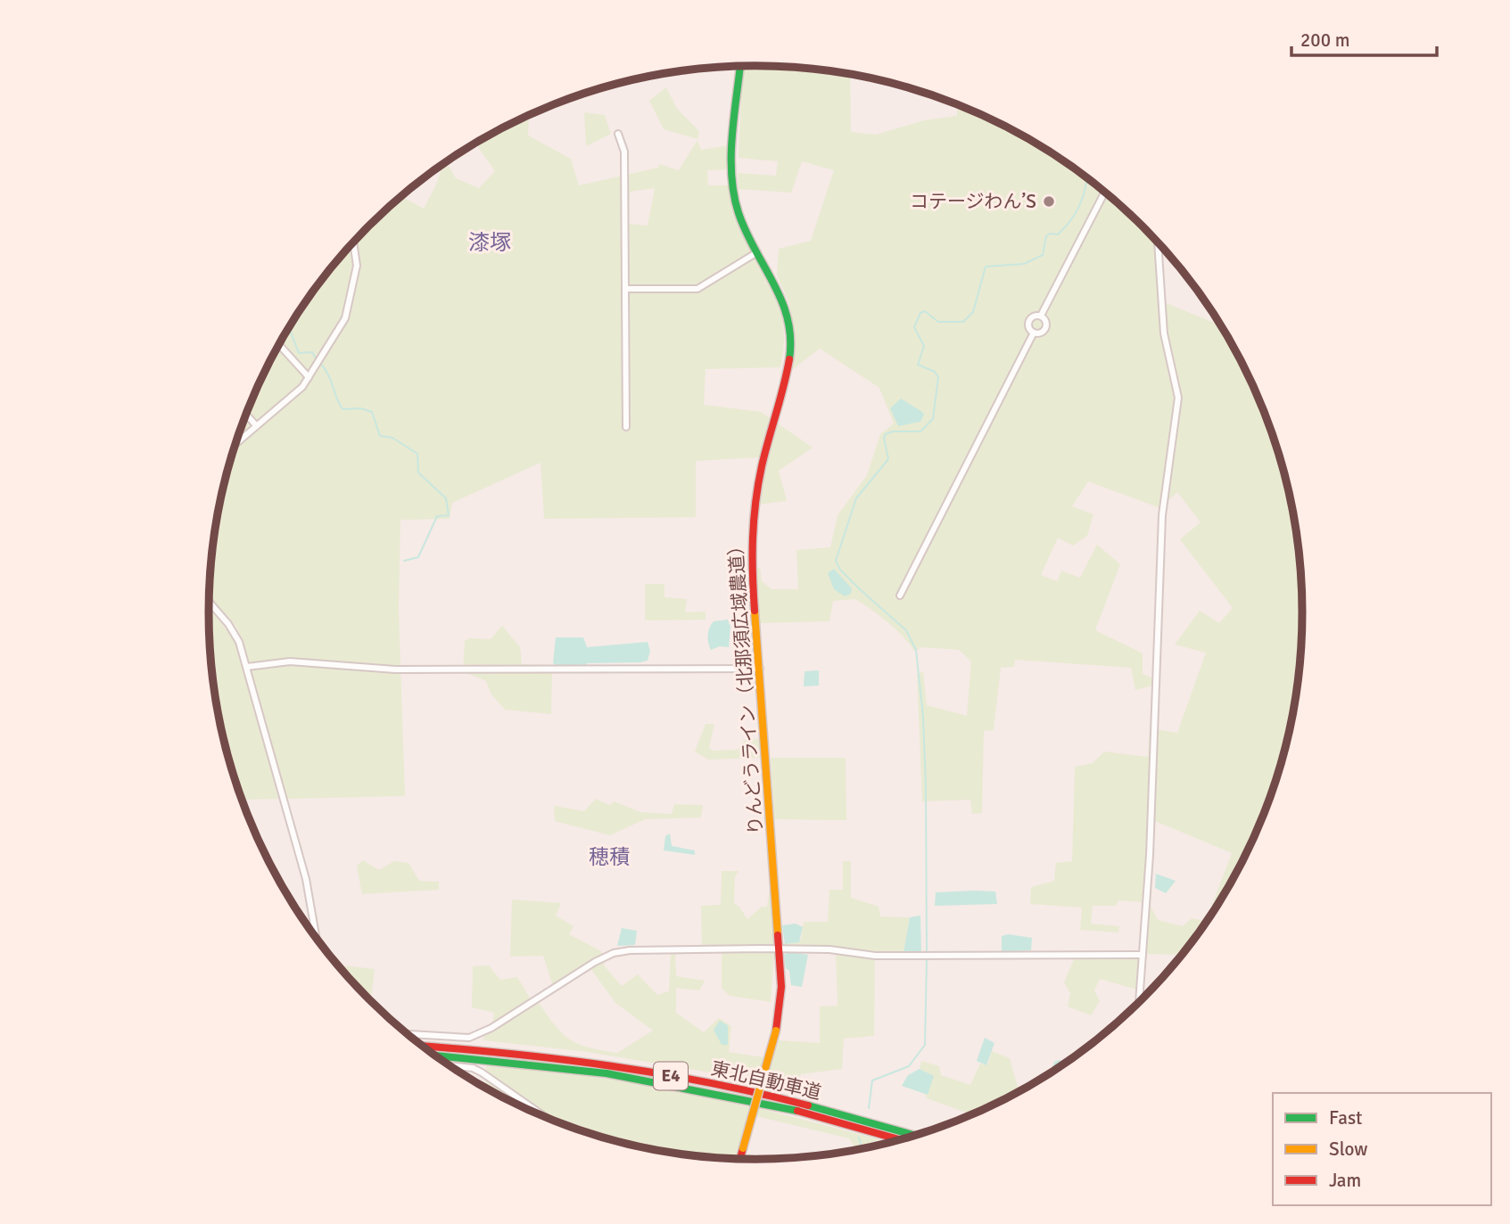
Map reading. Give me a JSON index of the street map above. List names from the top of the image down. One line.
{"streets":{"main road":["りんどうライン（北那須広域農道）","E4","東北自動車道"]},"districts":["漆塚","穂積"],"places":["コテージわん’S"],"legend":["Fast","Slow","Jam"],"scale_bar":"200 m"}
